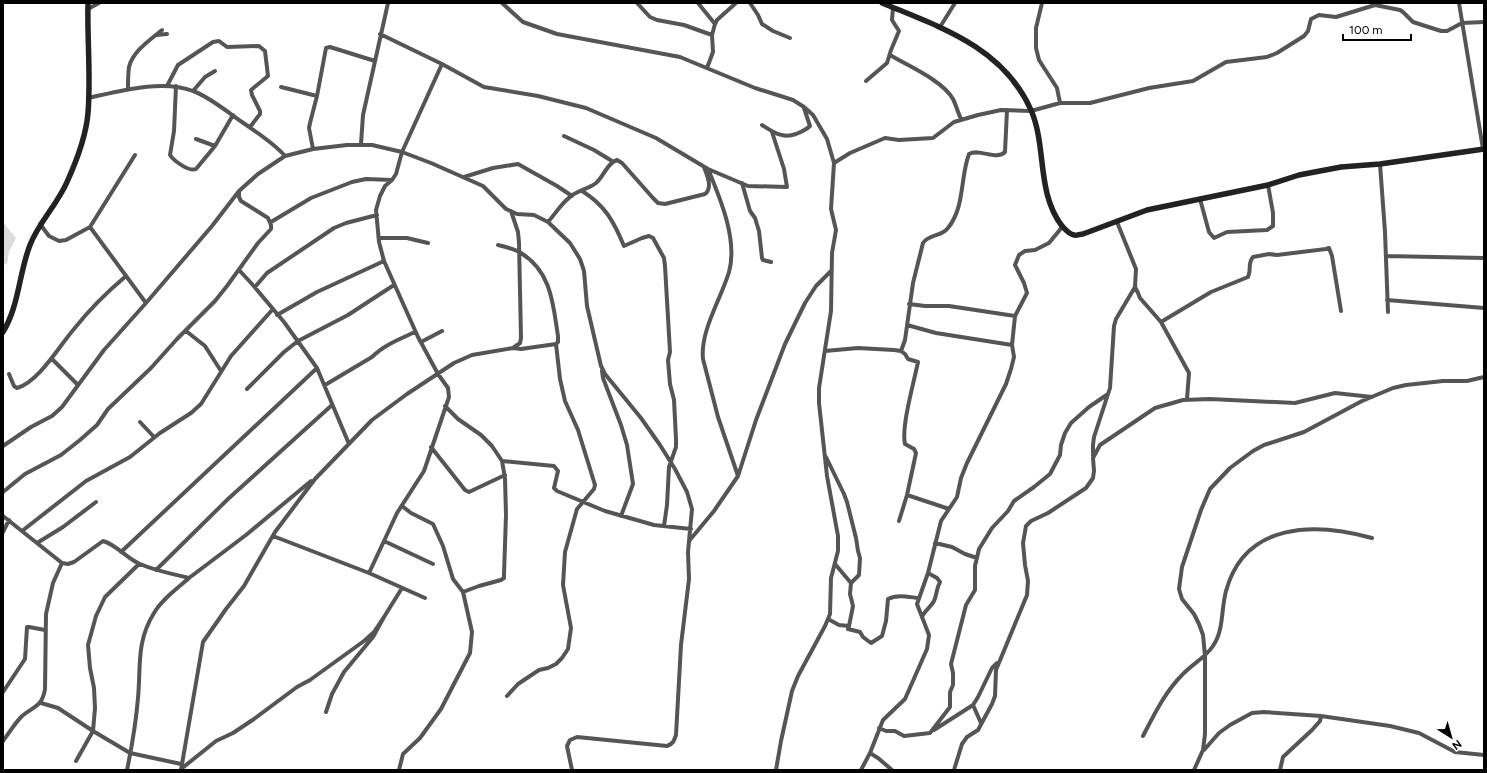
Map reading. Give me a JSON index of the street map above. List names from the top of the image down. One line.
{"scale_bar":"100 m","north":"bottom right"}
